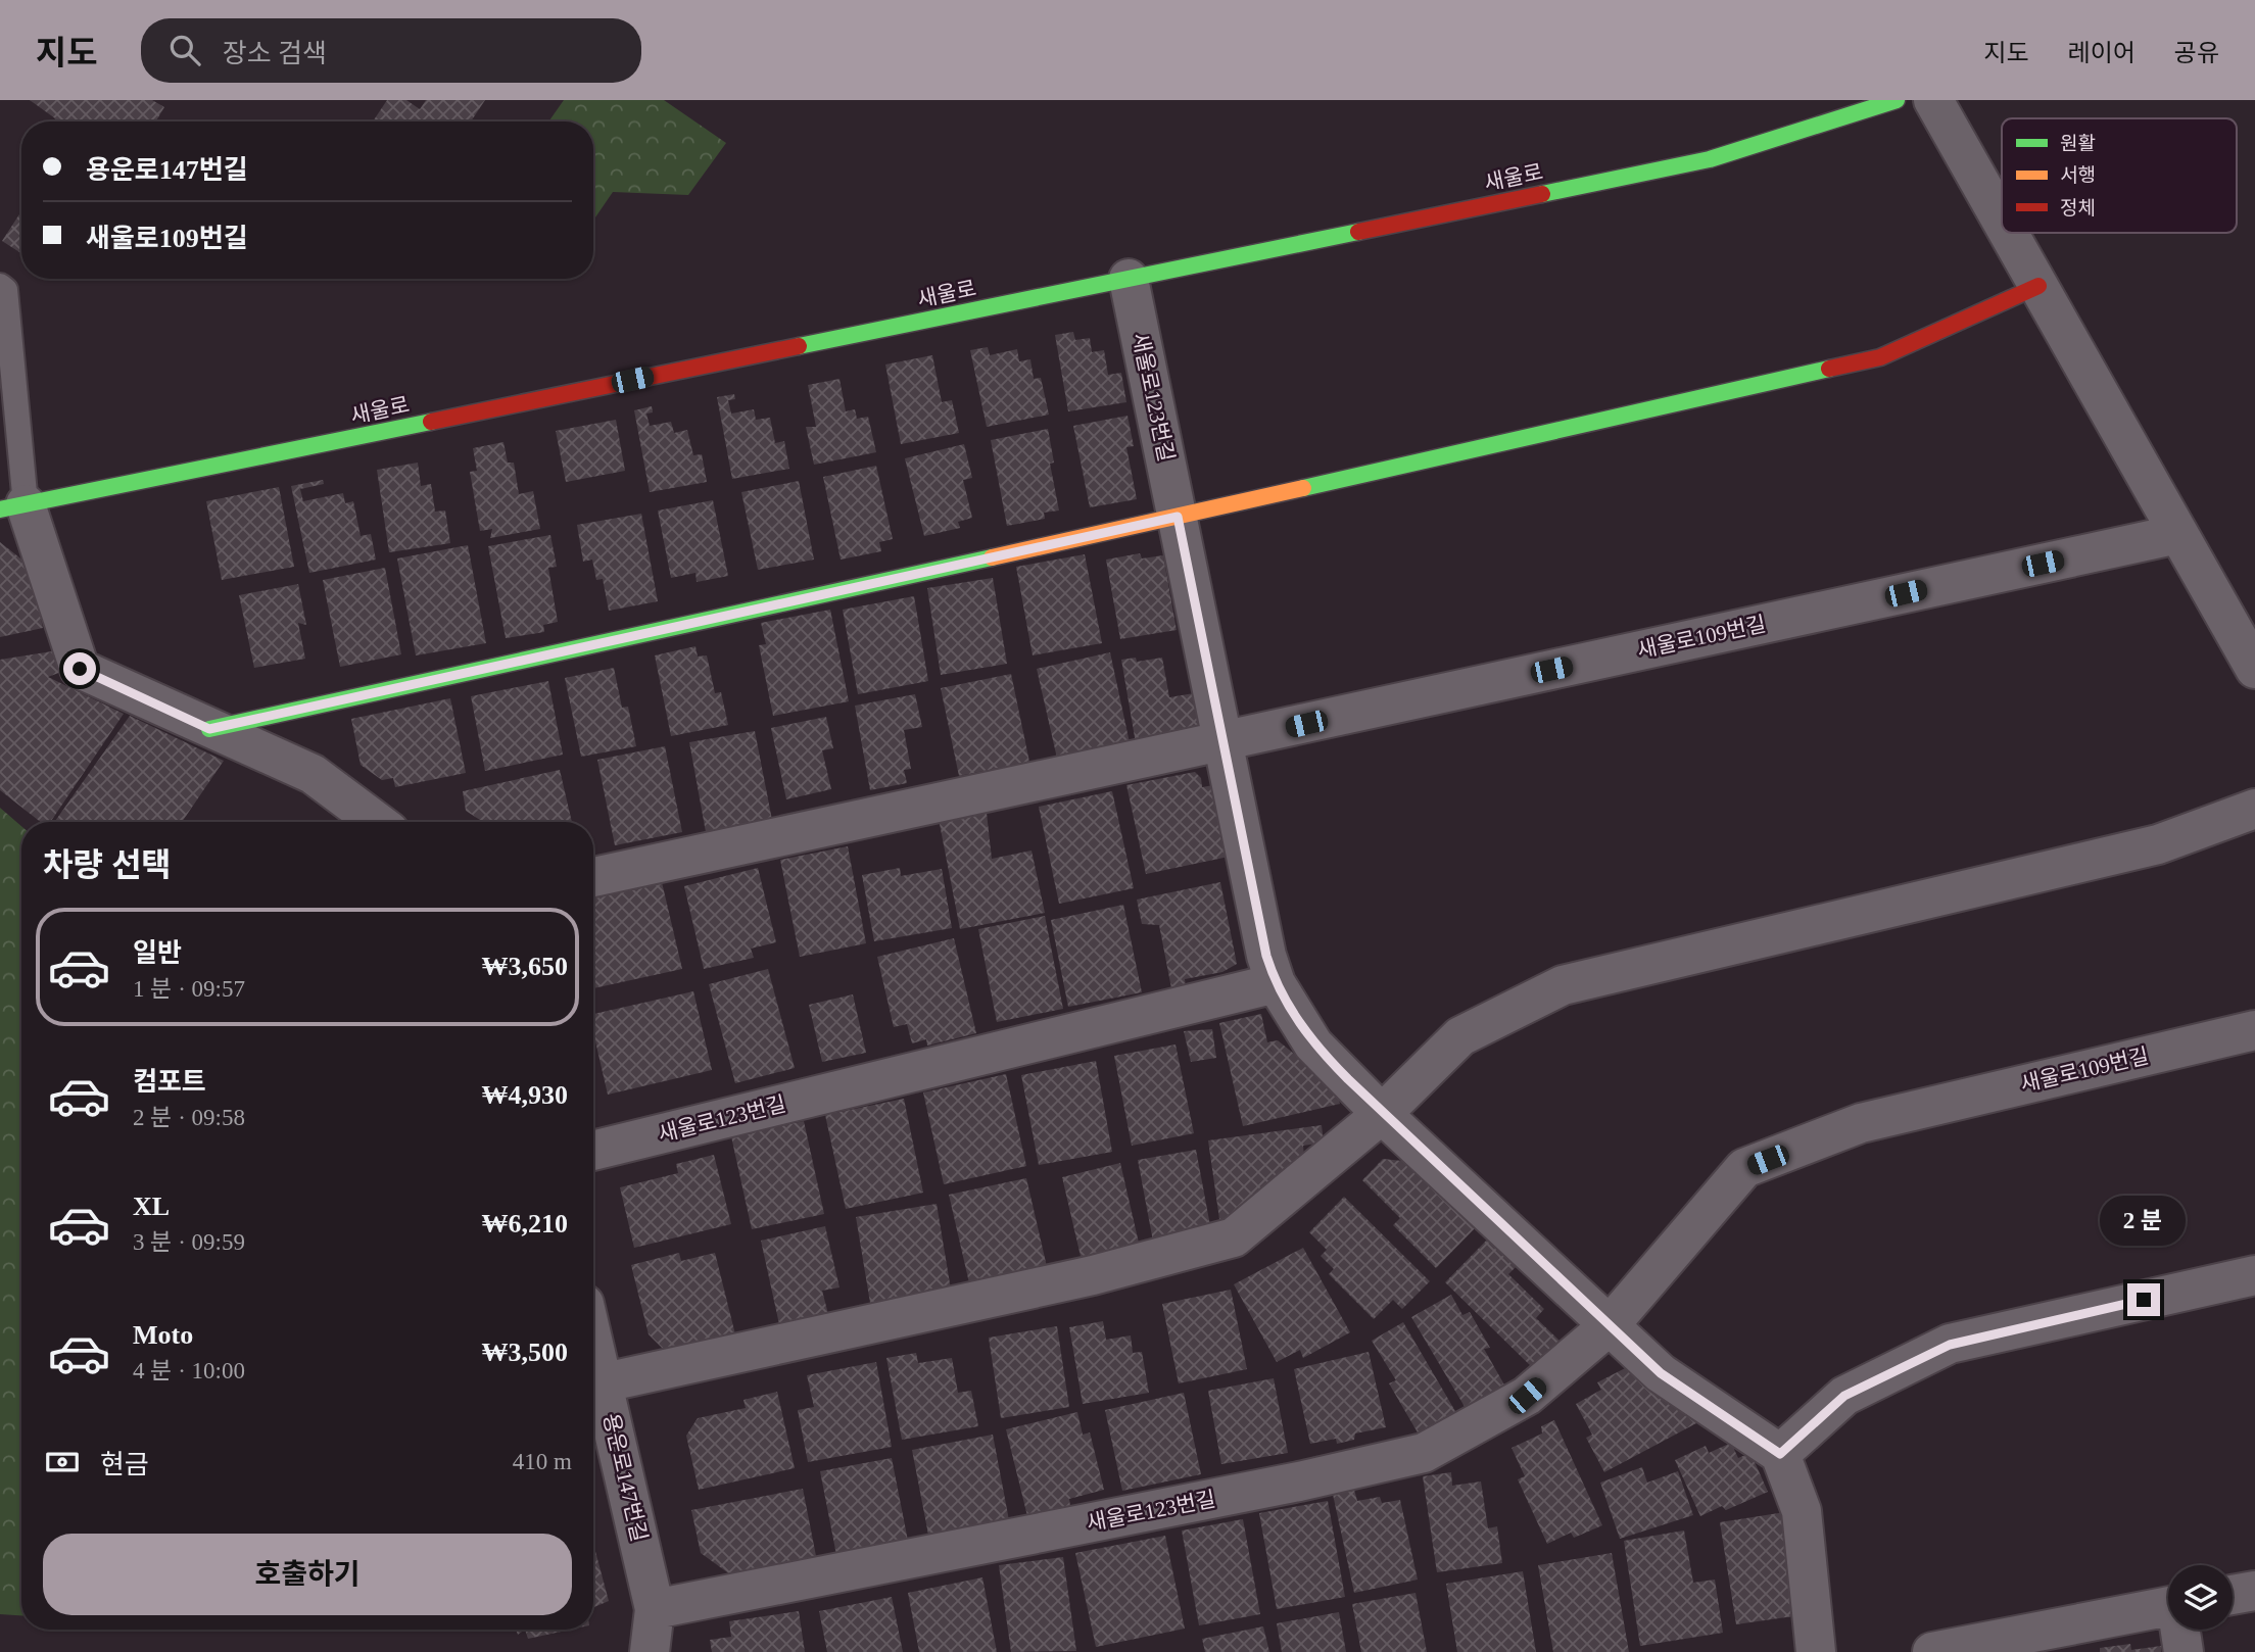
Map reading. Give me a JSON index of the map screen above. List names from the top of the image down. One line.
{"streets":{"street":["새울로","새울로123번길","새울로109번길","용운로147번길"]},"crossings":[["새울로","새울로123번길"],["새울로123번길","새울로109번길"],["새울로123번길","용운로147번길"]],"legend":["원활","서행","정체"],"page":{"header":"지도","search":"장소 검색","nav":["지도","레이어","공유"],"banner":["용운로147번길","새울로109번길"],"heading":"차량 선택","list":[{"name":"일반","note":"1 분 · 09:57","value":"₩3,650"},{"name":"컴포트","note":"2 분 · 09:58","value":"₩4,930"},{"name":"XL","note":"3 분 · 09:59","value":"₩6,210"},{"name":"Moto","note":"4 분 · 10:00","value":"₩3,500"}],"bubble":"2 분","pay":["현금","410 m"],"buttons":"호출하기"}}
